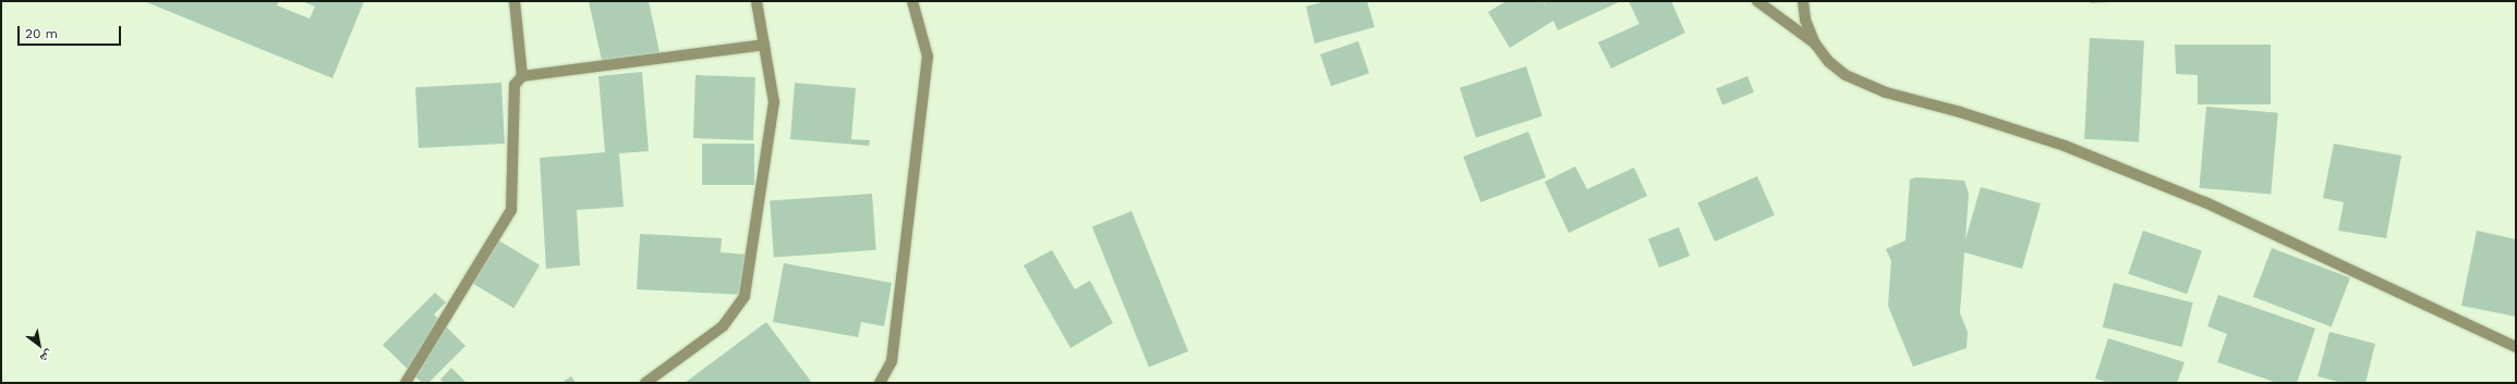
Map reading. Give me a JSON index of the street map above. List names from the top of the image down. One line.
{"scale_bar":"20 m","north":"bottom right"}
